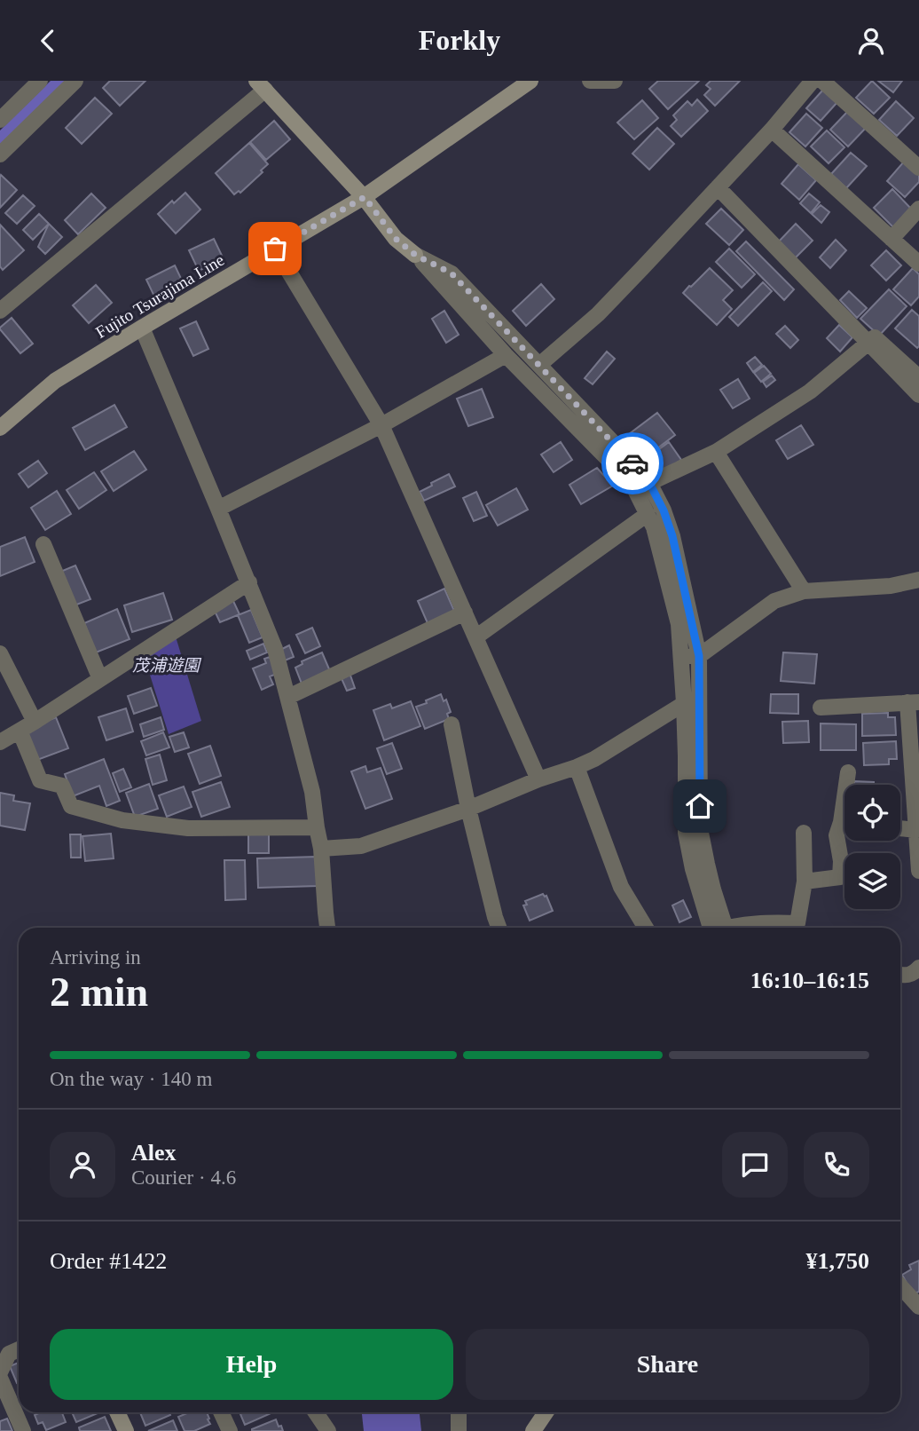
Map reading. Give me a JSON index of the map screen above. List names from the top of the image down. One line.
{"streets":{"main road":["Fujito Tsurajima Line"]},"parks":["茂浦遊園"],"page":{"header":"Forkly","heading":["2 min","Arriving in","16:10–16:15"],"panel":["Alex","Courier · 4.6","Order #1422","¥1,750"],"bar":"On the way · 140 m","buttons":["Help","Share"]}}
